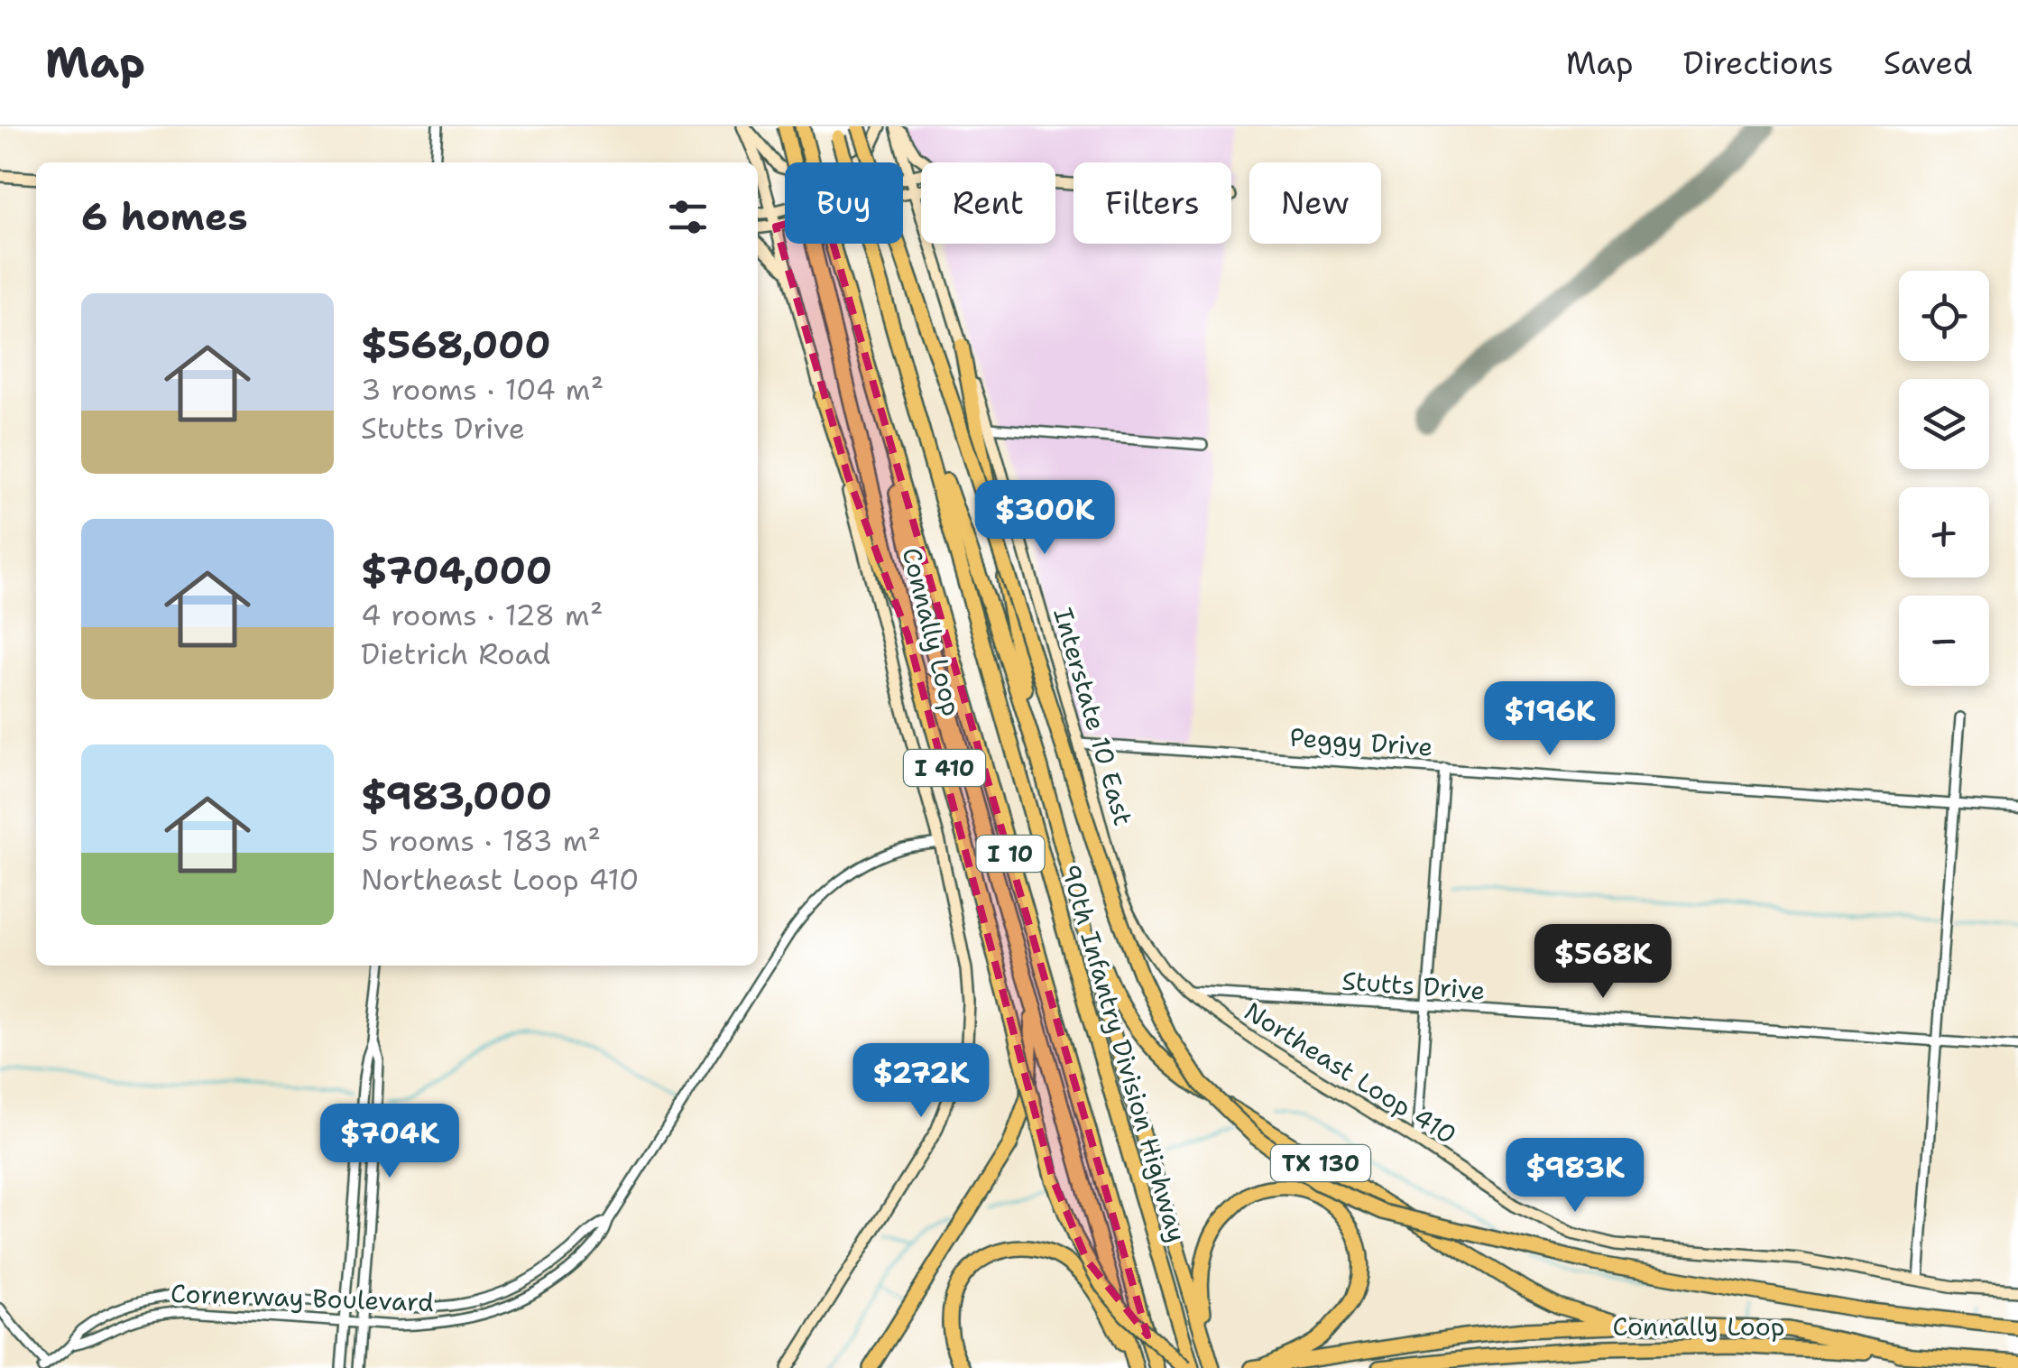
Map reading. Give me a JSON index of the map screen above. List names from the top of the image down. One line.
{"streets":{"highway":["Connally Loop","I 410","I 10","90th Infantry Division Highway","TX 130"],"main road":["Interstate 10 East","Northeast Loop 410"],"street":["Peggy Drive","Stutts Drive","Cornerway Boulevard"]},"crossings":[["Connally Loop","90th Infantry Division Highway"],["Connally Loop","TX 130"],["Interstate 10 East","Peggy Drive"],["Interstate 10 East","Stutts Drive"],["Interstate 10 East","Northeast Loop 410"],["Stutts Drive","Northeast Loop 410"],["90th Infantry Division Highway","TX 130"]],"page":{"header":"Map","nav":["Map","Directions","Saved"],"chip":["Buy","Rent","Filters","New"],"heading":"6 homes","map_buttons":["+","−"],"list":[{"name":"$568,000","note":"3 rooms · 104 m² · Stutts Drive"},{"name":"$704,000","note":"4 rooms · 128 m² · Dietrich Road"},{"name":"$983,000","note":"5 rooms · 183 m² · Northeast Loop 410"}],"price":["$300K","$196K","$568K","$272K","$704K","$983K"]}}
